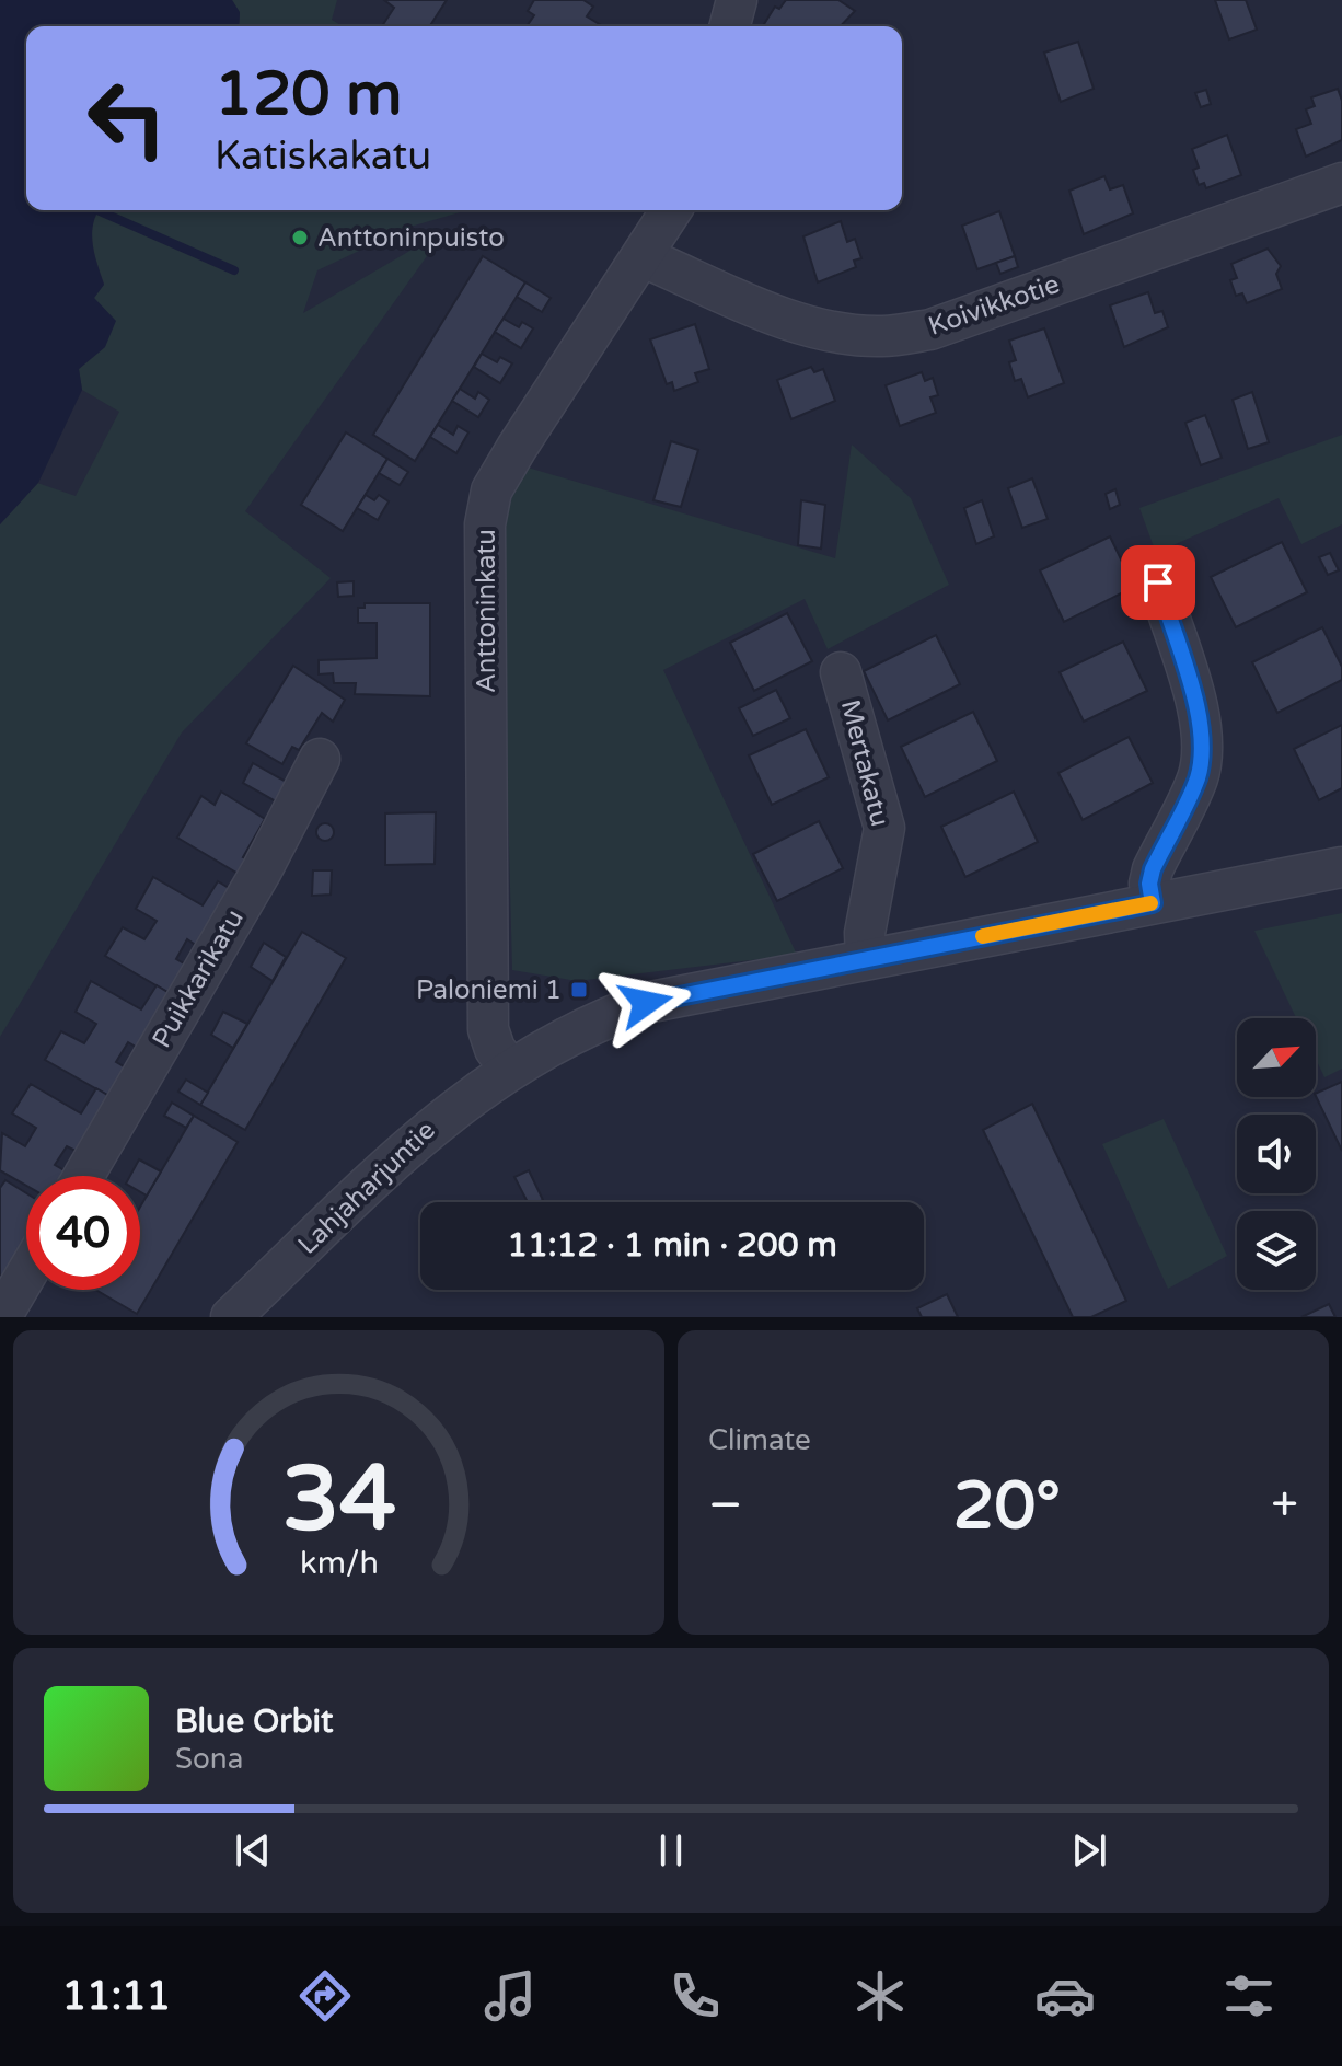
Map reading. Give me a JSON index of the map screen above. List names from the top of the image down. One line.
{"streets":{"street":["Koivikkotie","Anttoninkatu","Mertakatu","Puikkarikatu","Lahjaharjuntie"]},"crossings":[["Koivikkotie","Anttoninkatu"],["Anttoninkatu","Lahjaharjuntie"],["Mertakatu","Lahjaharjuntie"]],"places":{"other":["Anttoninpuisto"],"transit":["Paloniemi 1"]},"north":"top right","page":{"turn":["120 m","Katiskakatu"],"limit":"40","trip":"11:12 · 1 min · 200 m","tile":"Climate","heat":["−","20°","+"],"song":["Blue Orbit","Sona"],"tabs":"11:11","gauge":["34","km/h"]}}
